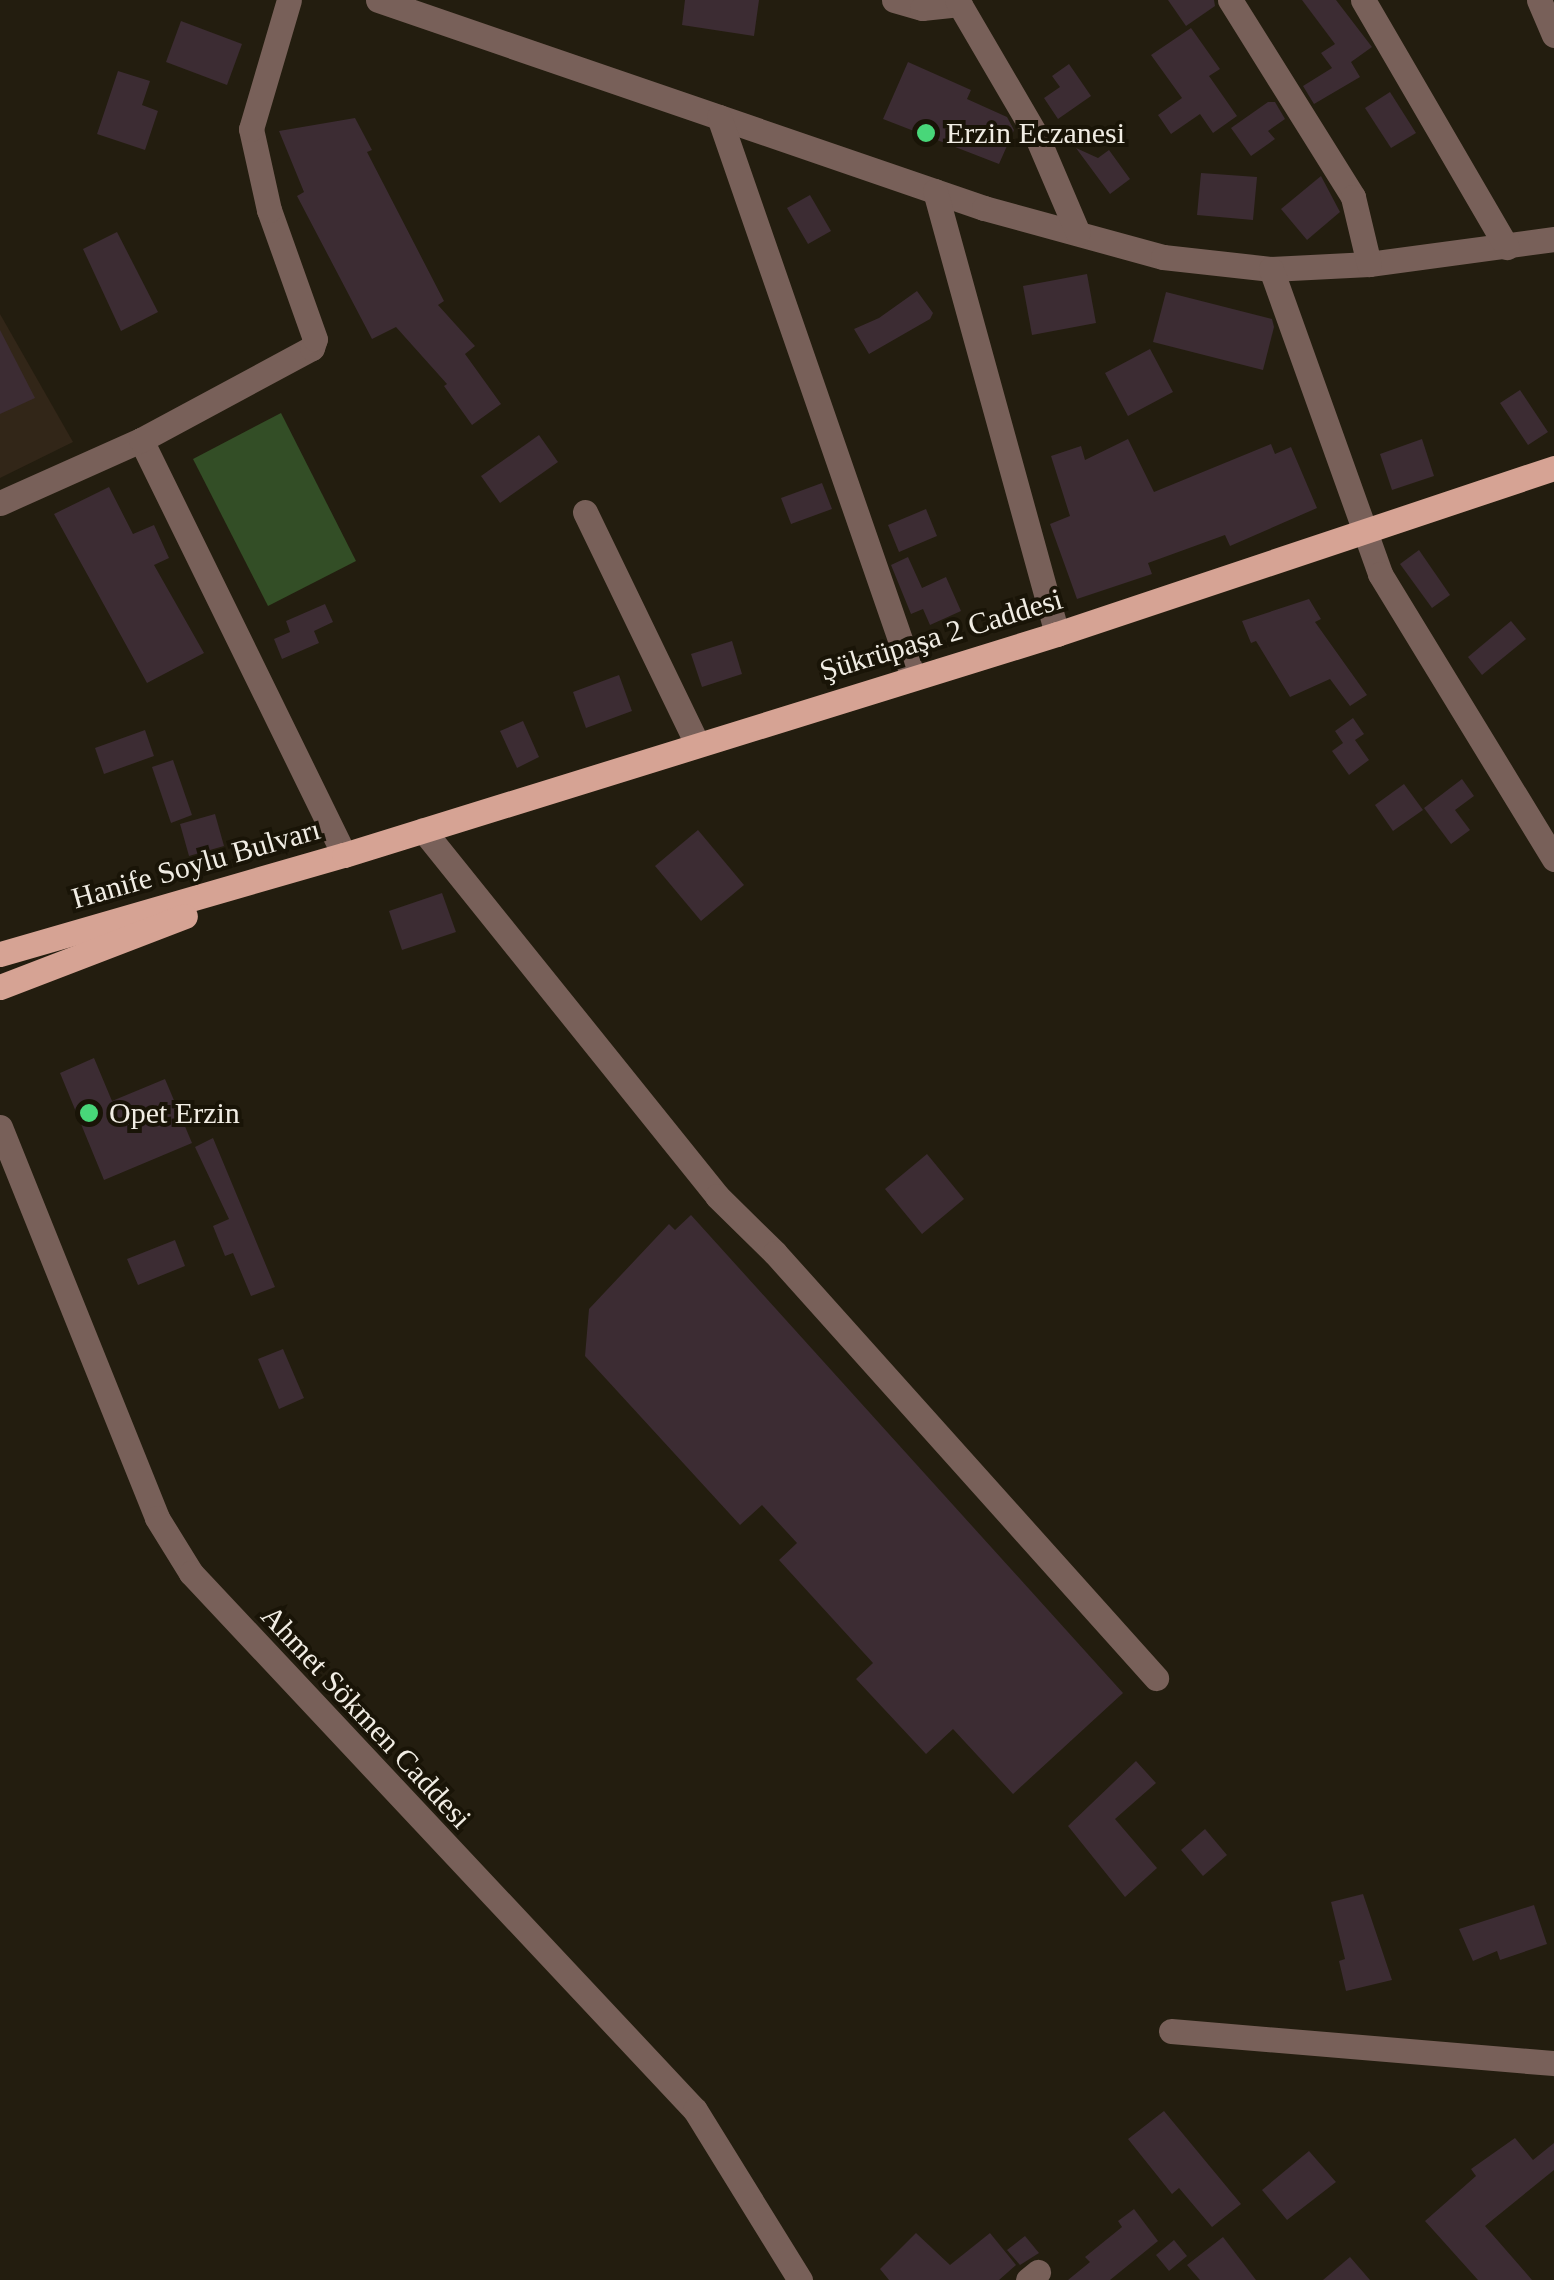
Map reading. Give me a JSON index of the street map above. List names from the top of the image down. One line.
{"streets":{"main road":["Şükrüpaşa 2 Caddesi","Hanife Soylu Bulvarı"],"street":["Ahmet Sökmen Caddesi"]},"crossings":[["Şükrüpaşa 2 Caddesi","Hanife Soylu Bulvarı"]],"places":["Erzin Eczanesi","Opet Erzin"]}
